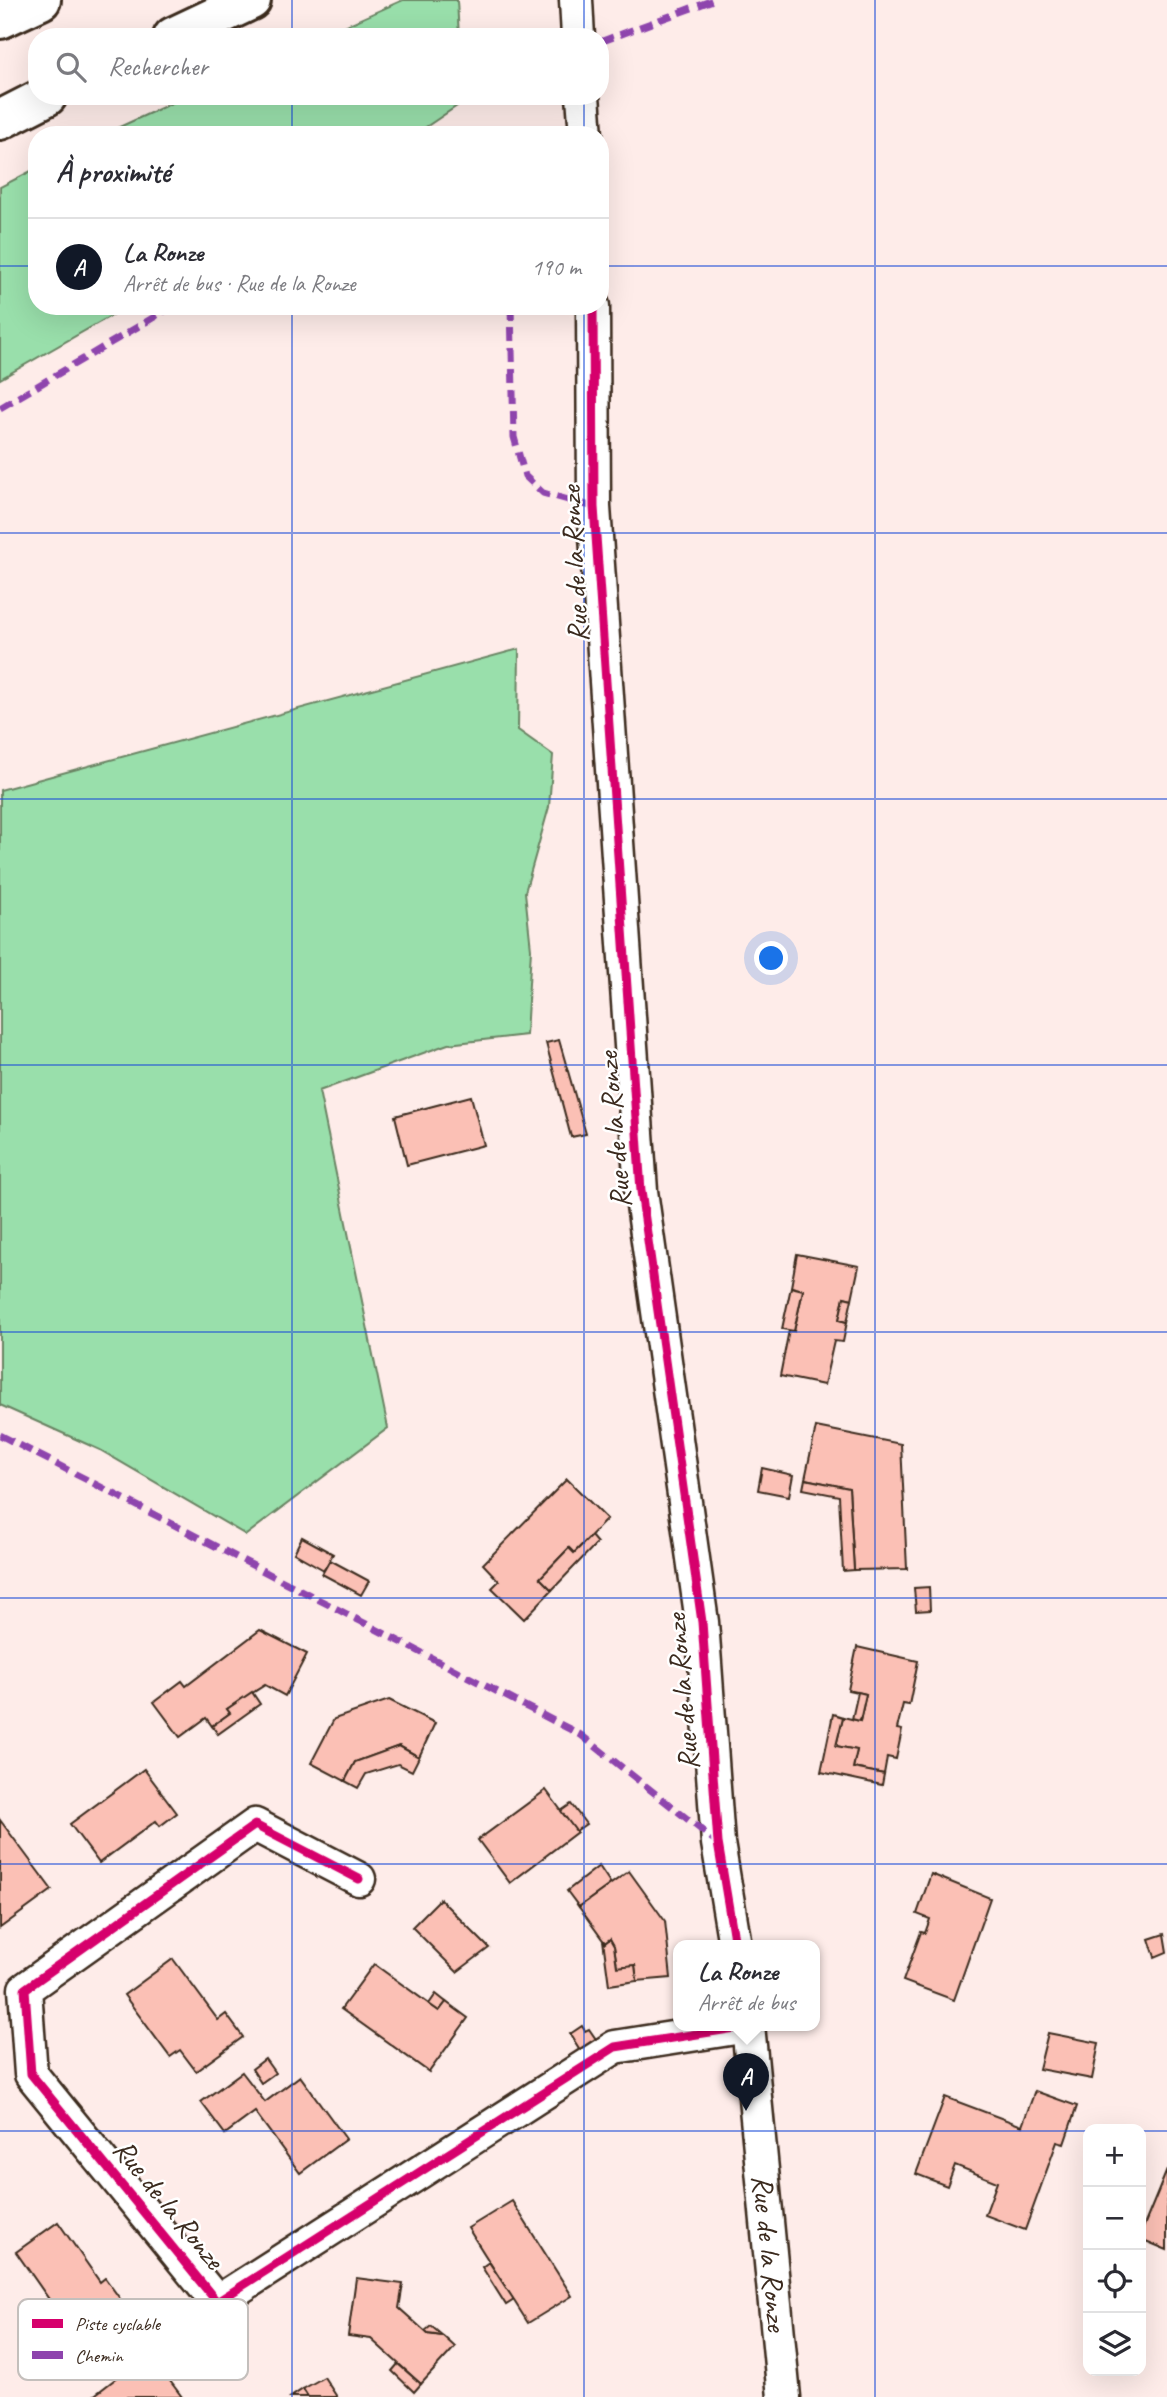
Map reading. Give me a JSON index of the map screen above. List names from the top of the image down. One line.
{"streets":{"street":["Rue de la Ronze"]},"legend":["Piste cyclable","Chemin"],"page":{"search":"Rechercher","heading":"À proximité","list":[{"mark":"A","name":"La Ronze","note":"Arrêt de bus · Rue de la Ronze","value":"190 m"}],"popup":["La Ronze","Arrêt de bus"],"pins":"A","map_buttons":["+","−"]}}
